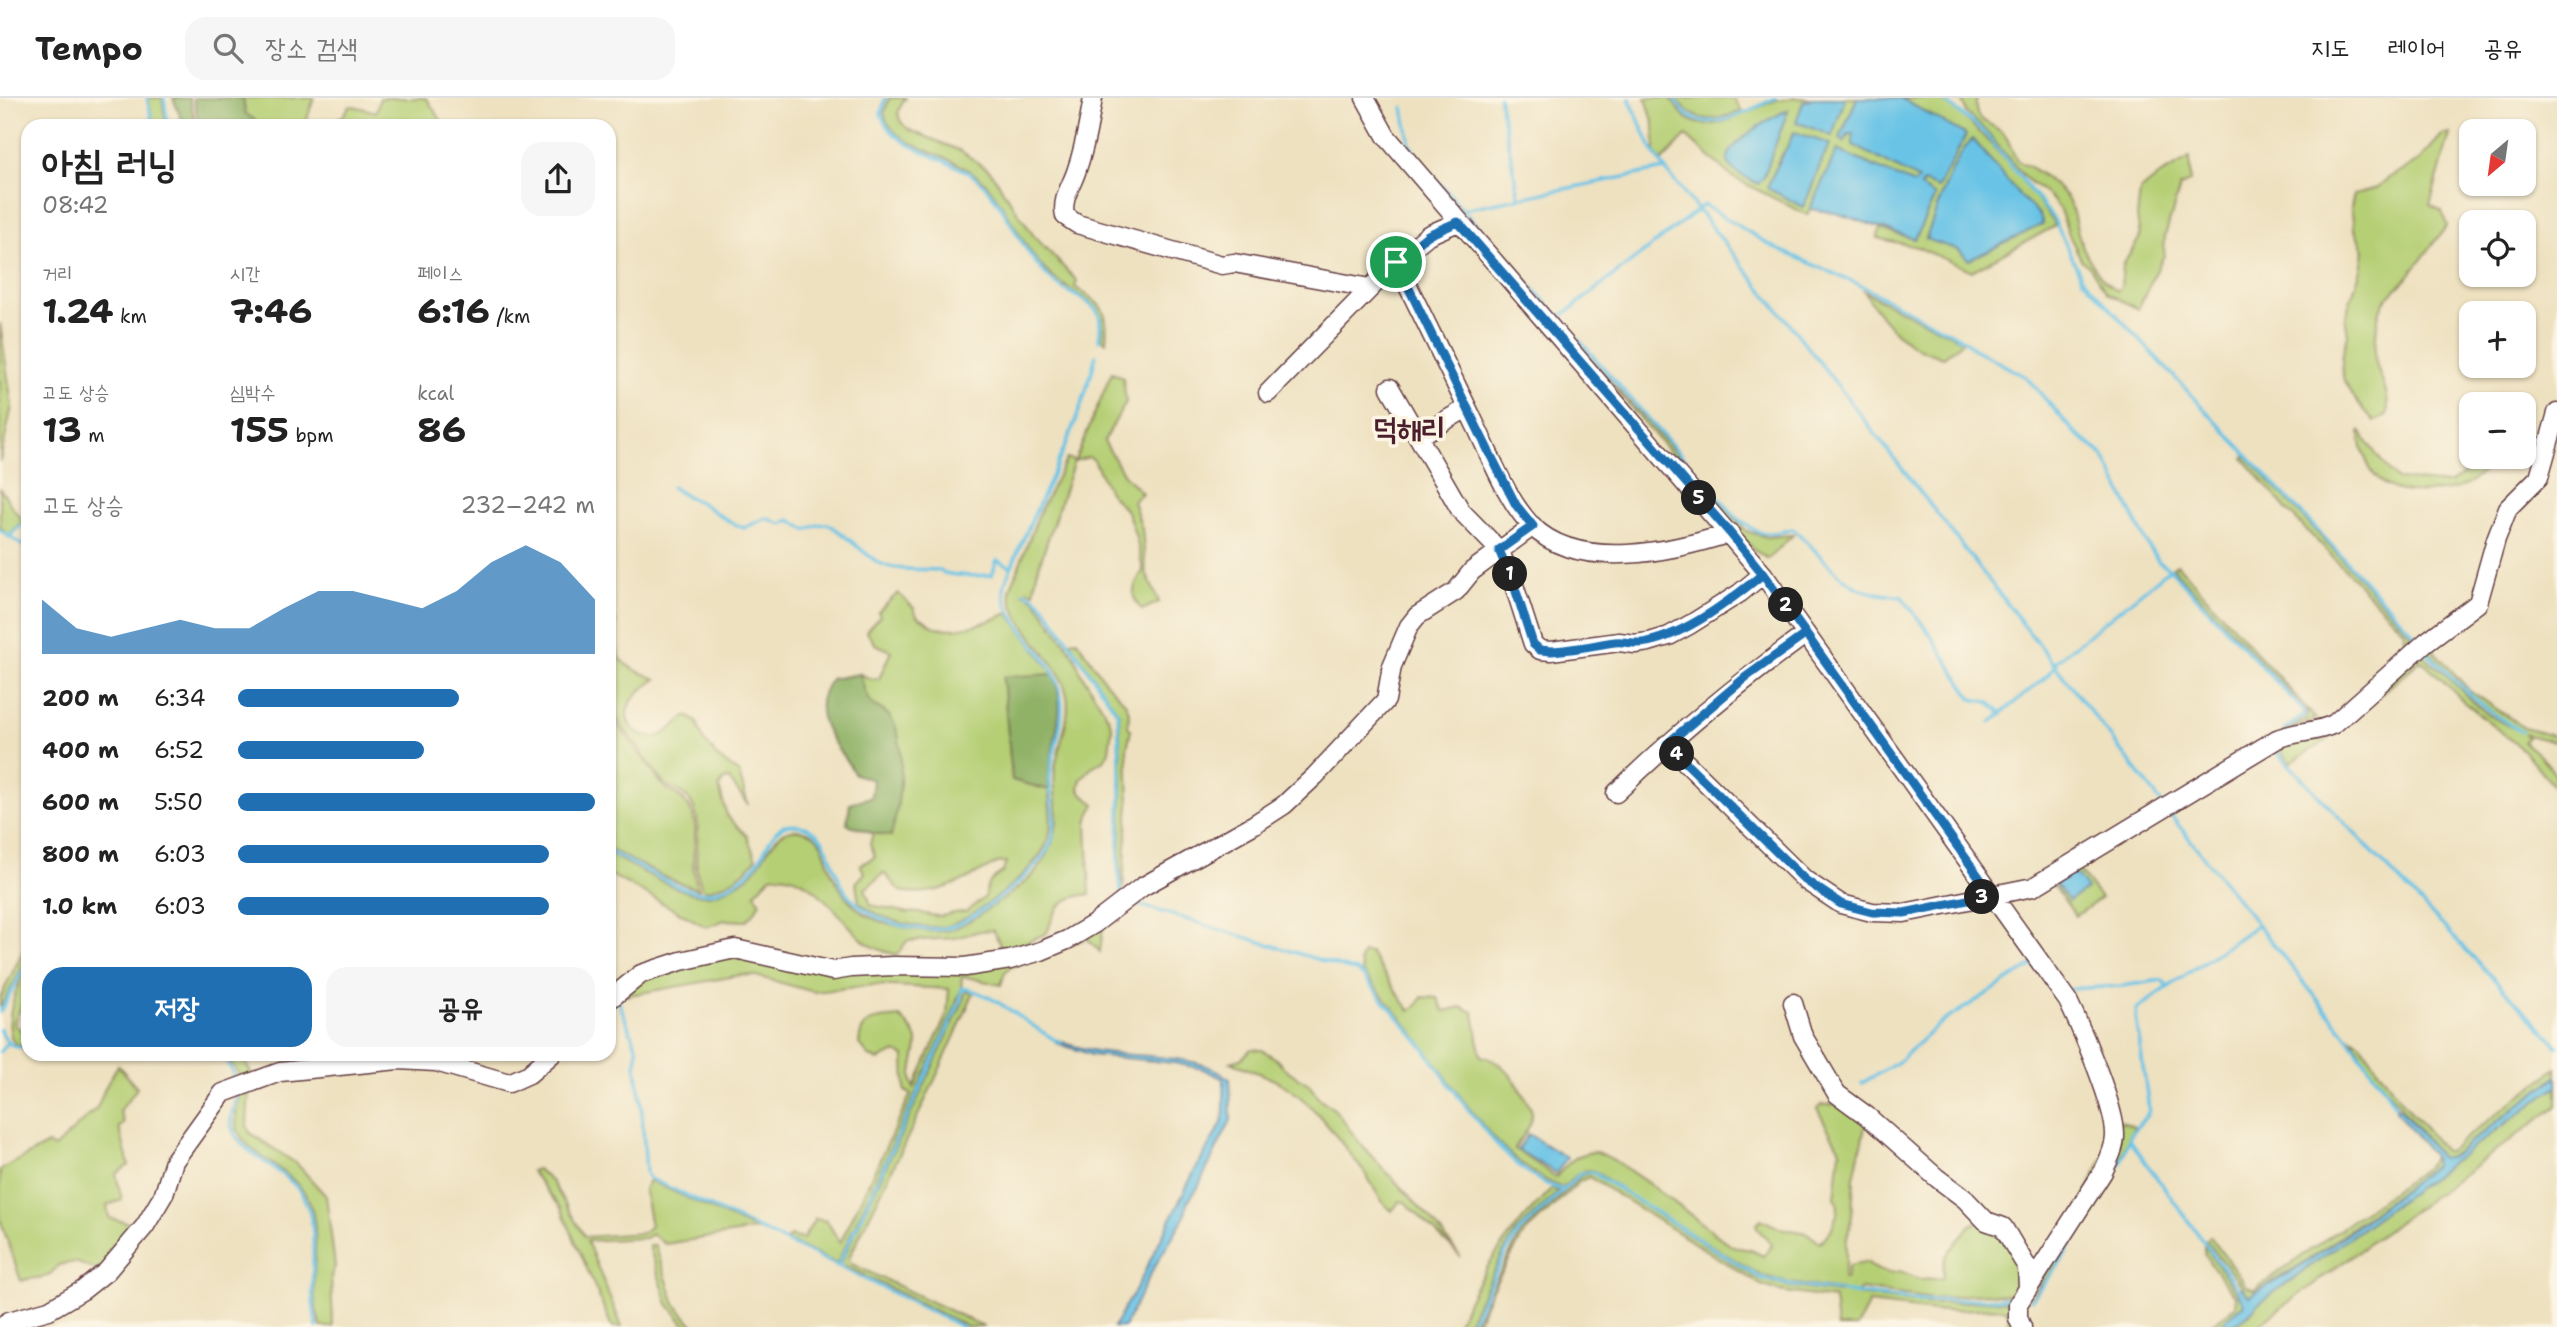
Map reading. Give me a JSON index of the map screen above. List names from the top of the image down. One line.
{"districts":["덕해리"],"north":"bottom left","page":{"header":"Tempo","search":"장소 검색","nav":["지도","레이어","공유"],"map_buttons":["+","−"],"heading":["아침 러닝","08:42"],"stats":[["거리","1.24 km"],["시간","7:46"],["페이스","6:16 /km"],["고도 상승","13 m"],["심박수","155 bpm"],["kcal","86"]],"chart":["고도 상승","232–242 m"],"pins":["5","1","2","4","3"],"list":[{"name":"200 m","note":"6:34"},{"name":"400 m","note":"6:52"},{"name":"600 m","note":"5:50"},{"name":"800 m","note":"6:03"},{"name":"1.0 km","note":"6:03"}],"buttons":["저장","공유"]}}
